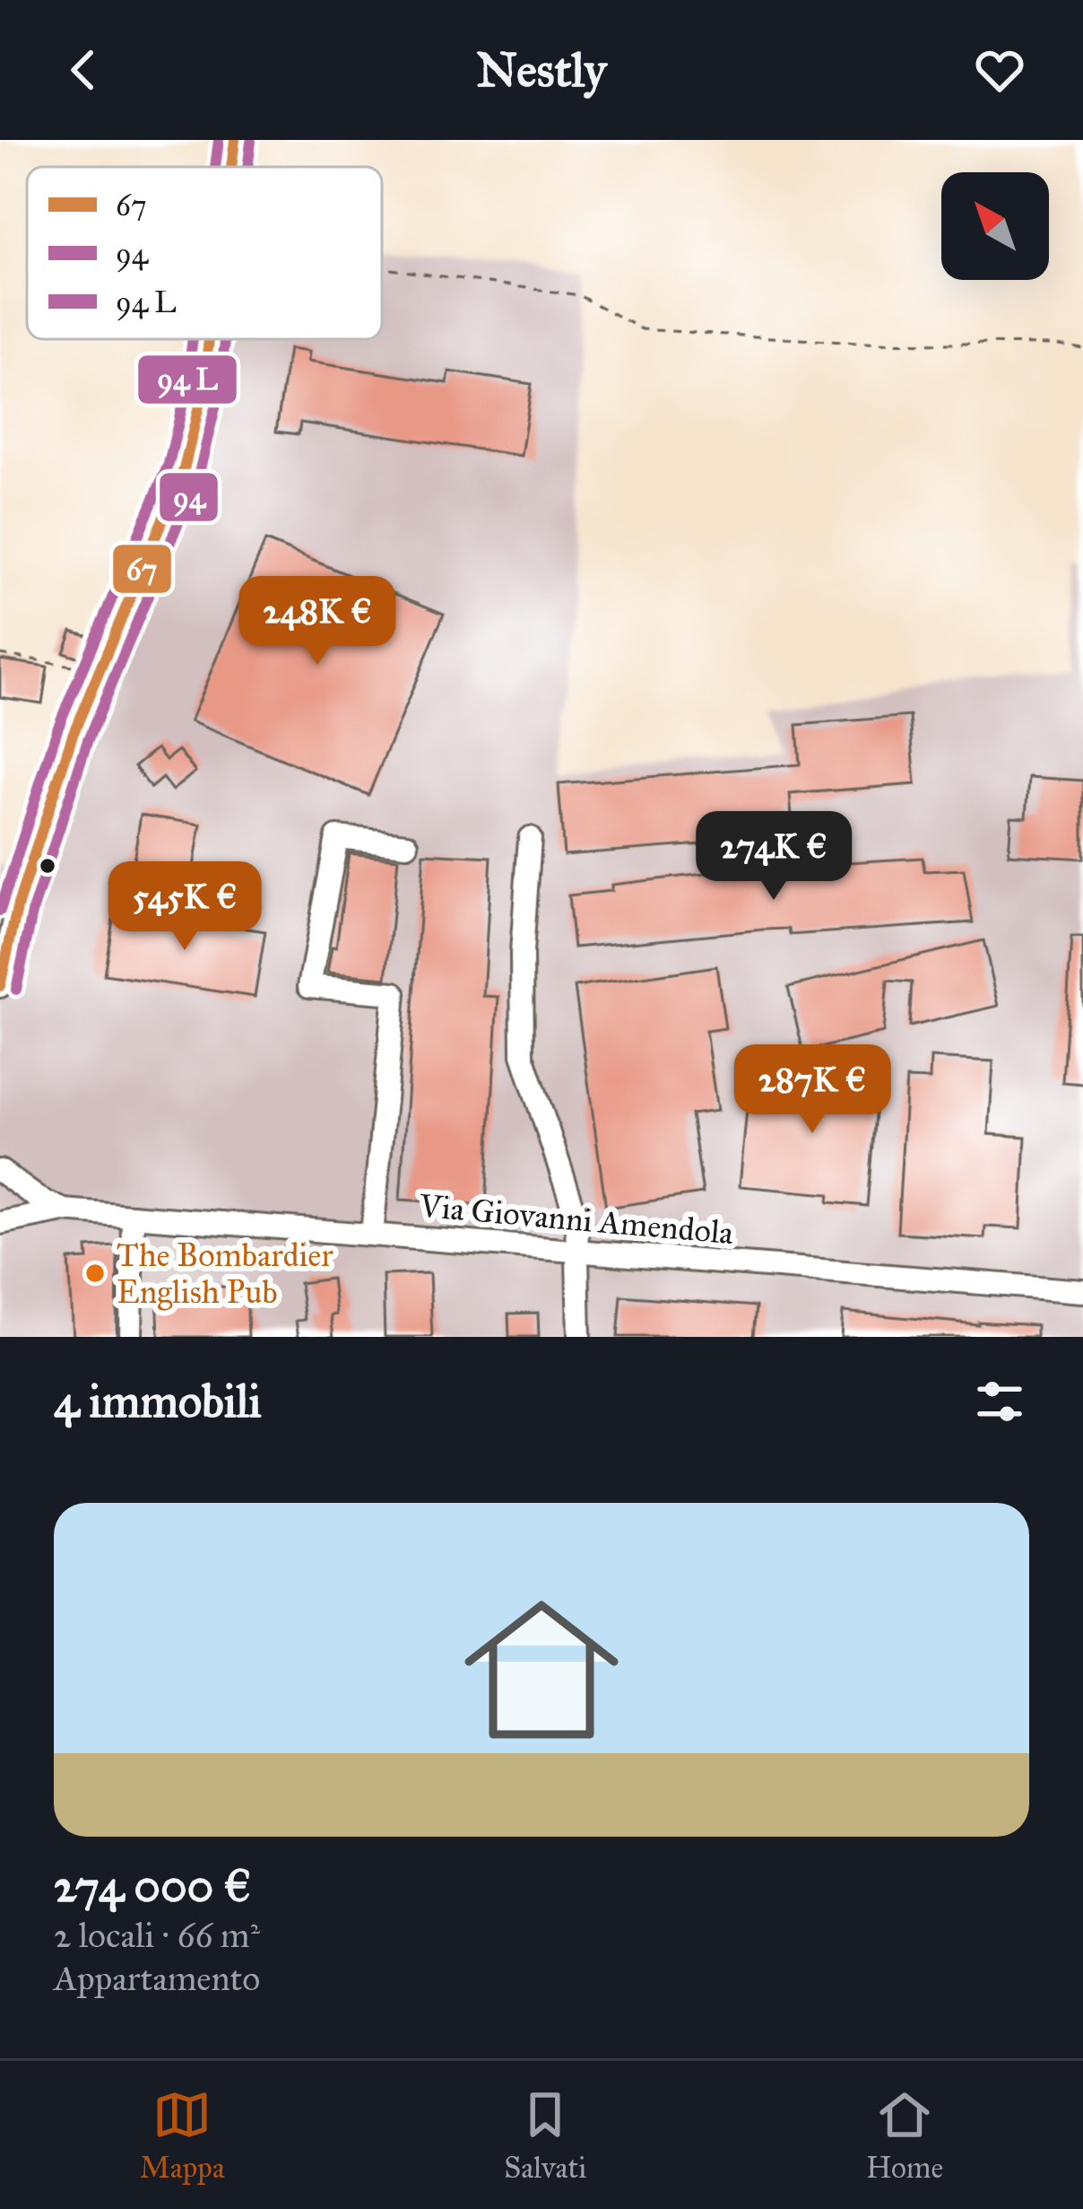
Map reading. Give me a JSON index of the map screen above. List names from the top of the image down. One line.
{"streets":{"street":["Via Giovanni Amendola"]},"places":["The Bombardier English Pub"],"lines":["transit line 67","transit line 94"],"legend":["67","94","94 L"],"north":"top left","page":{"header":"Nestly","price":["248K €","274K €","545K €","287K €"],"heading":"4 immobili","list":[{"name":"274 000 €","note":"2 locali · 66 m² · Appartamento"}],"tabs":["Mappa","Salvati","Home"]}}
